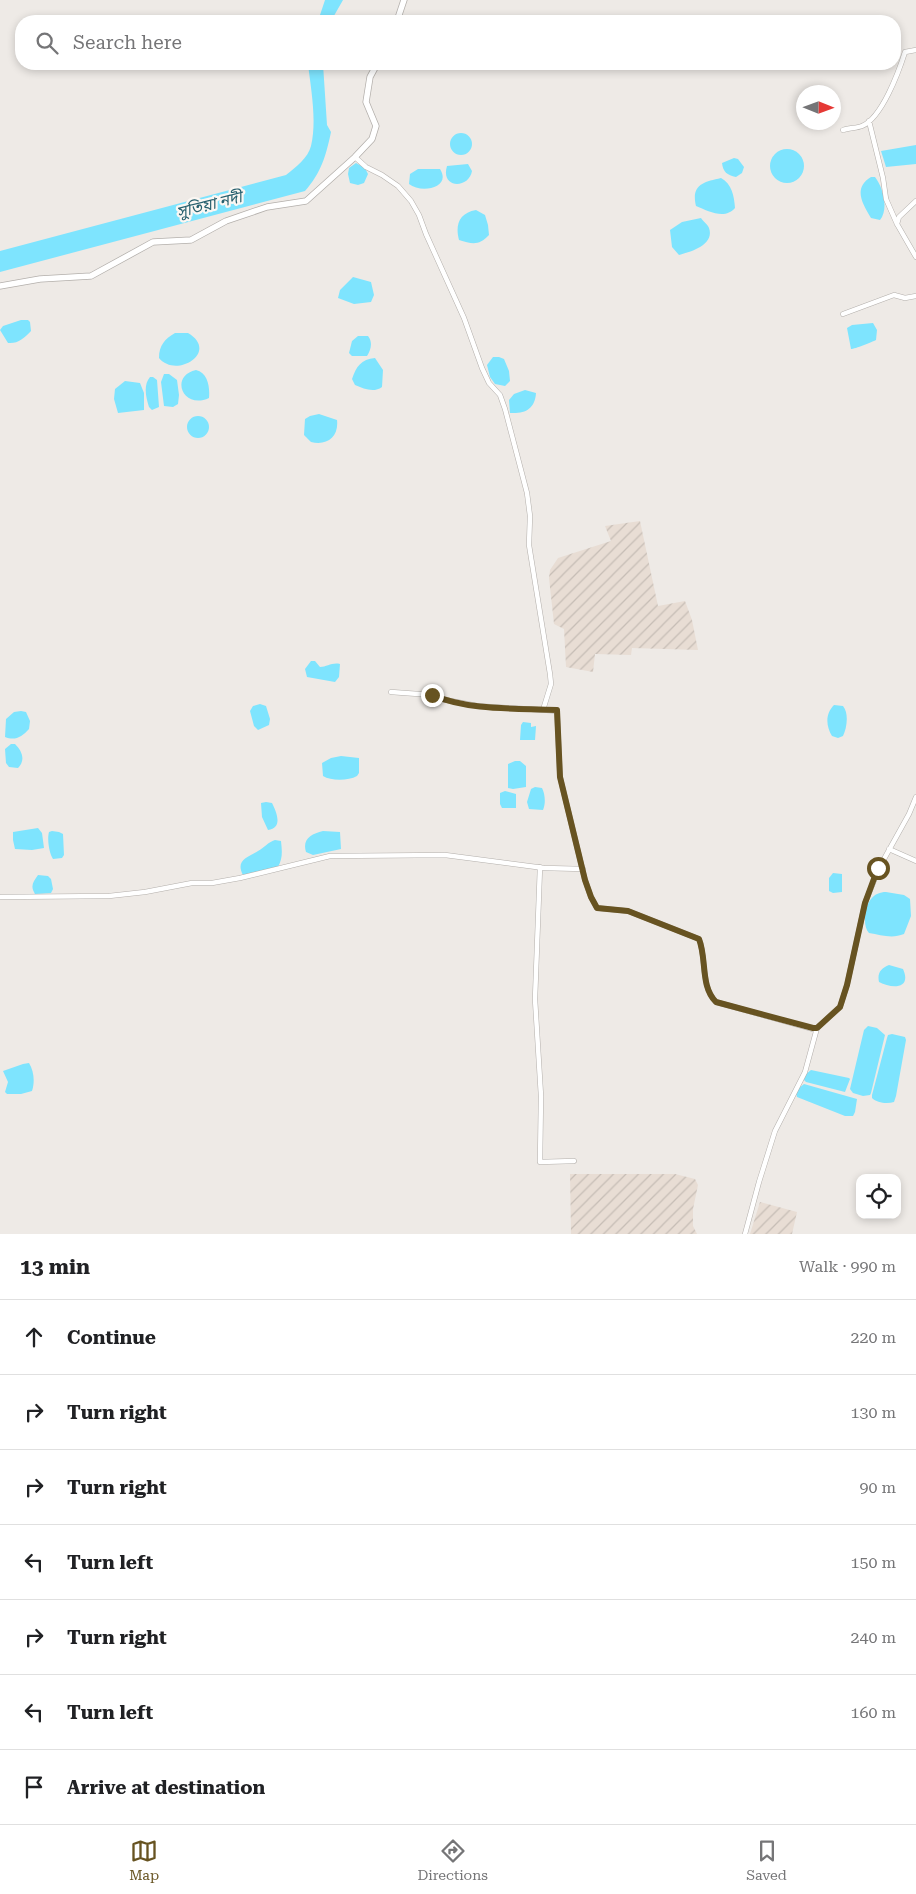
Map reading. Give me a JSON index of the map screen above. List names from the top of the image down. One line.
{"water":["সুতিয়া নদী"],"north":"right","page":{"search":"Search here","heading":["13 min","Walk · 990 m"],"list":[["Continue","220 m"],["Turn right","130 m"],["Turn right","90 m"],["Turn left","150 m"],["Turn right","240 m"],["Turn left","160 m"],"Arrive at destination"],"nav":["Map","Directions","Saved"]}}
